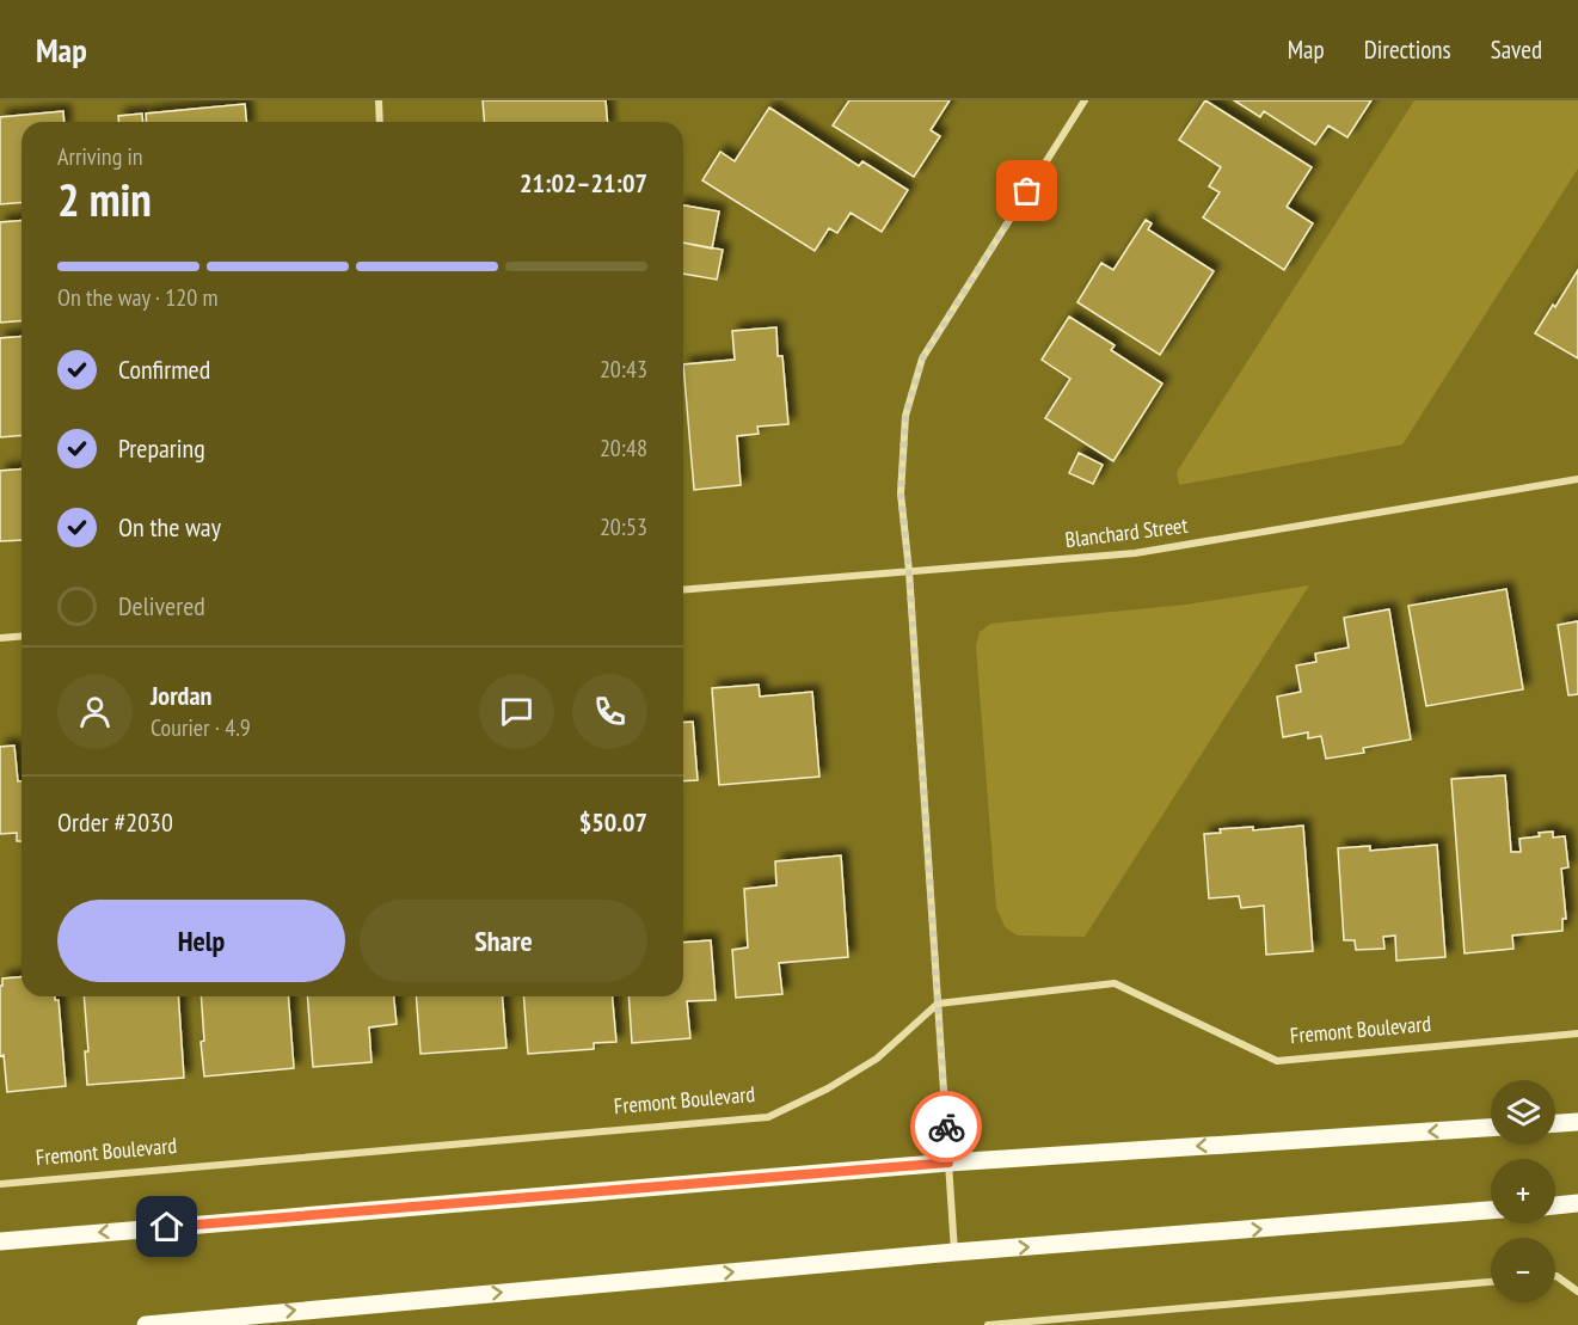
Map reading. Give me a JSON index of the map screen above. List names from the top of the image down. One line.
{"streets":{"street":["Blanchard Street","Fremont Boulevard"]},"page":{"header":"Map","nav":["Map","Directions","Saved"],"heading":["2 min","Arriving in","21:02–21:07"],"panel":["Jordan","Courier · 4.9","Order #2030","$50.07"],"bar":"On the way · 120 m","list":[["Confirmed","20:43"],["Preparing","20:48"],["On the way","20:53"],"Delivered"],"buttons":["Help","Share"],"map_buttons":["+","−"]}}
